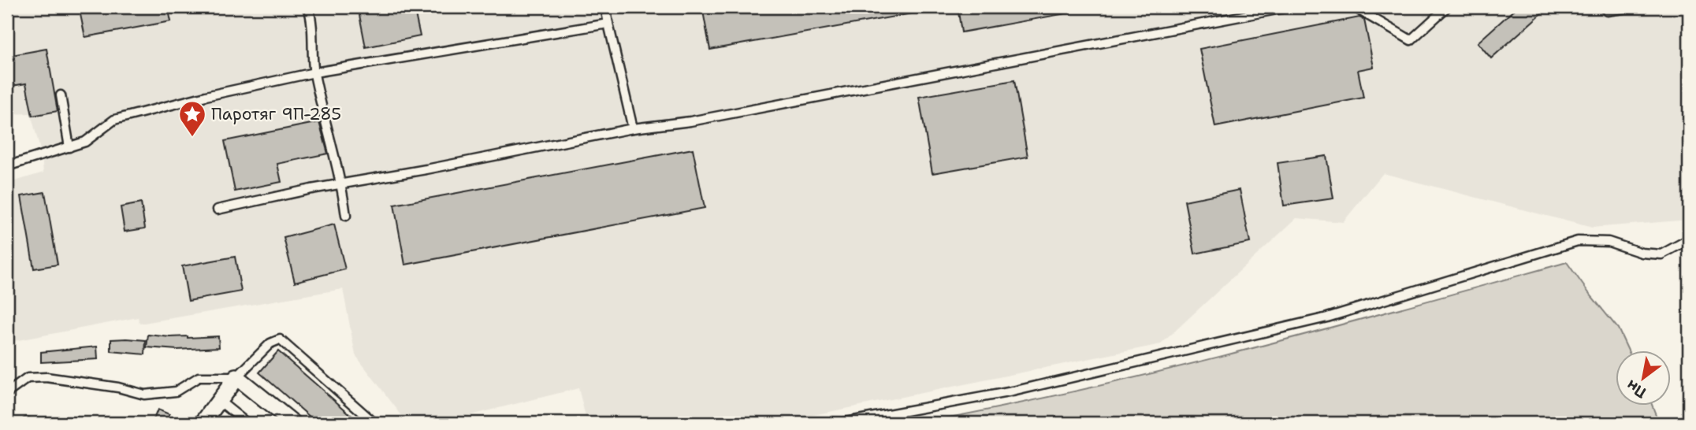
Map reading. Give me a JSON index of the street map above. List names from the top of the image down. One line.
{"places":{"place":["Паротяг 9П-285"]},"north":"bottom left"}
